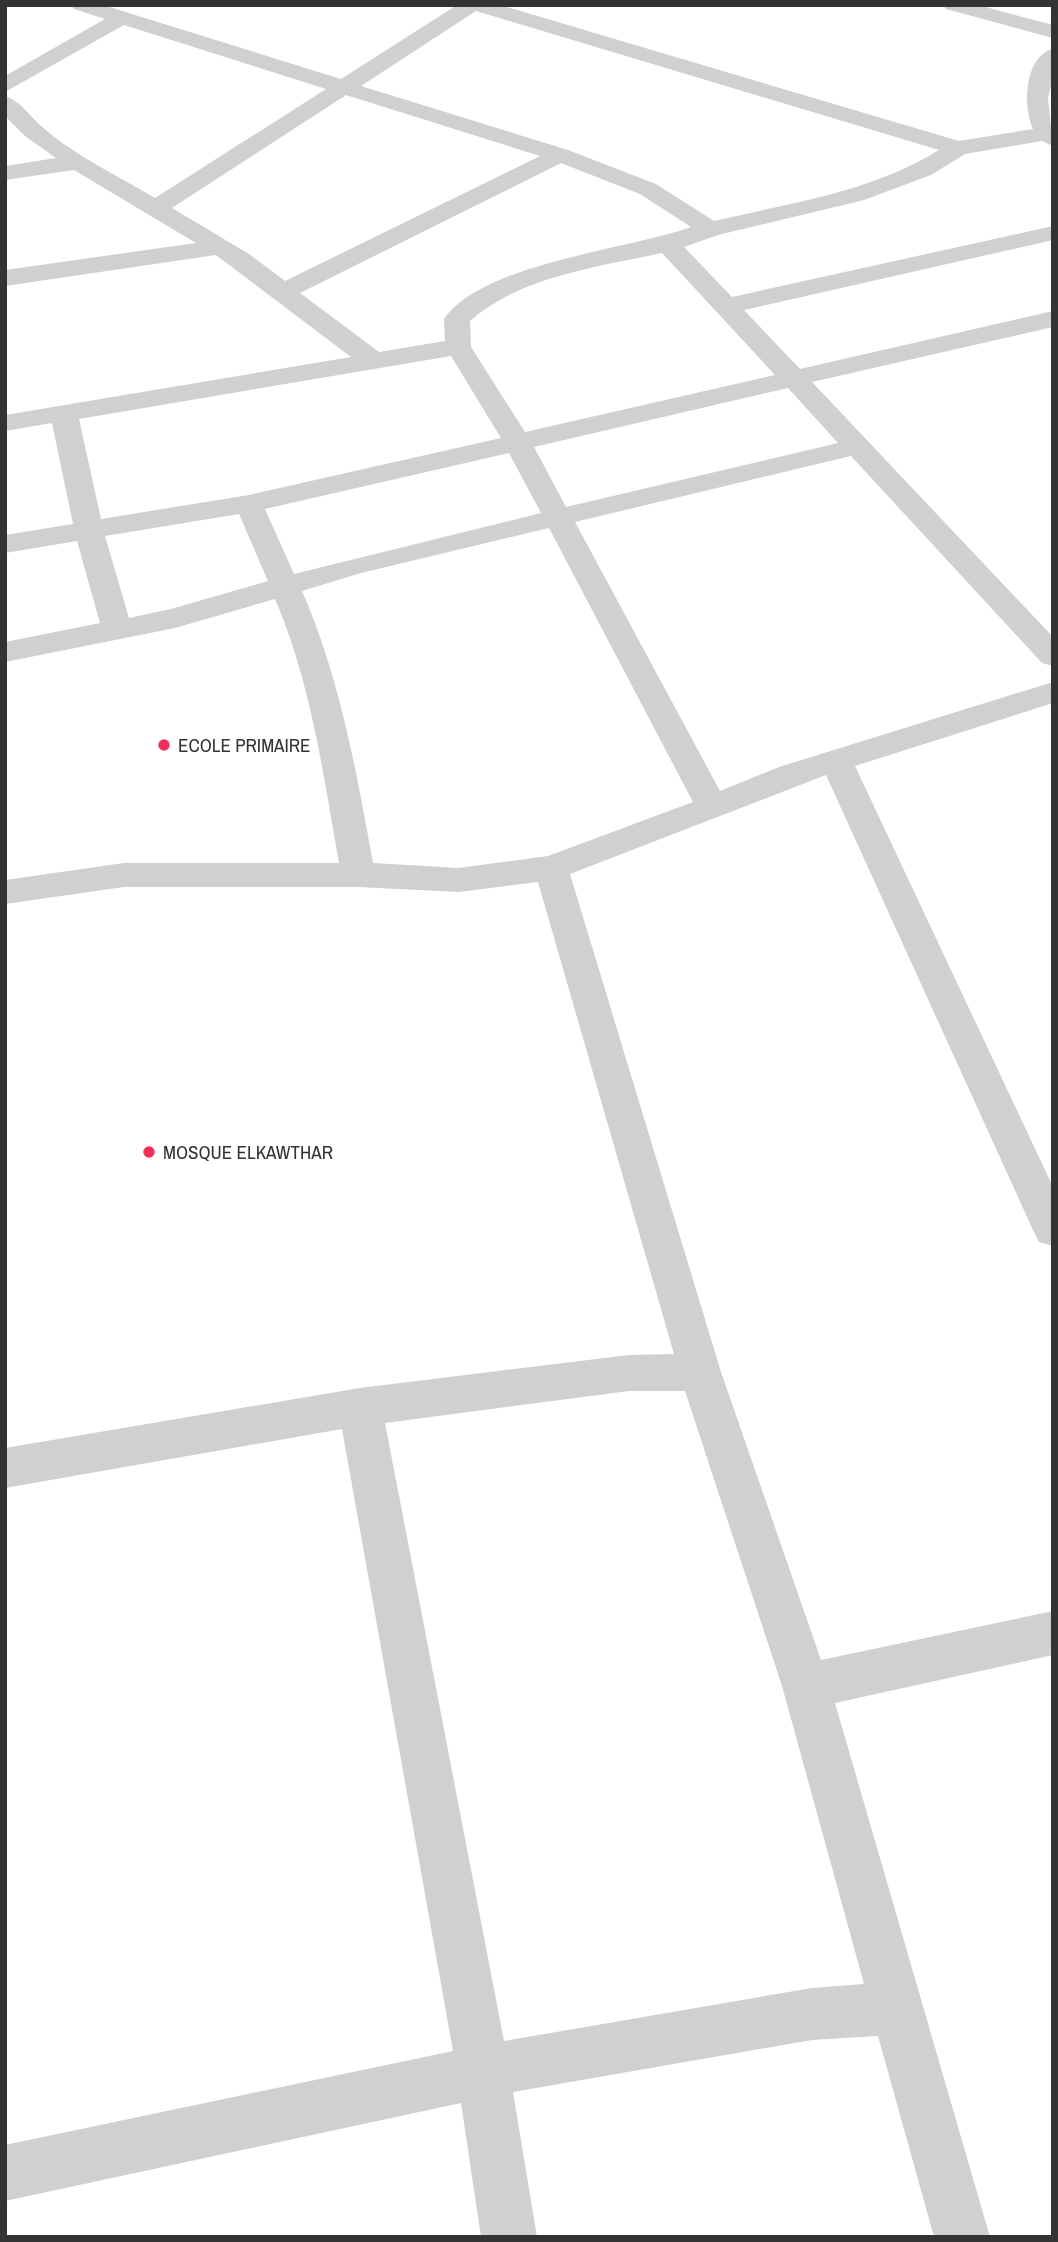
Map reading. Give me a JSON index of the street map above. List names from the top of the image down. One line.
{"places":["ECOLE PRIMAIRE","MOSQUE ELKAWTHAR"]}
